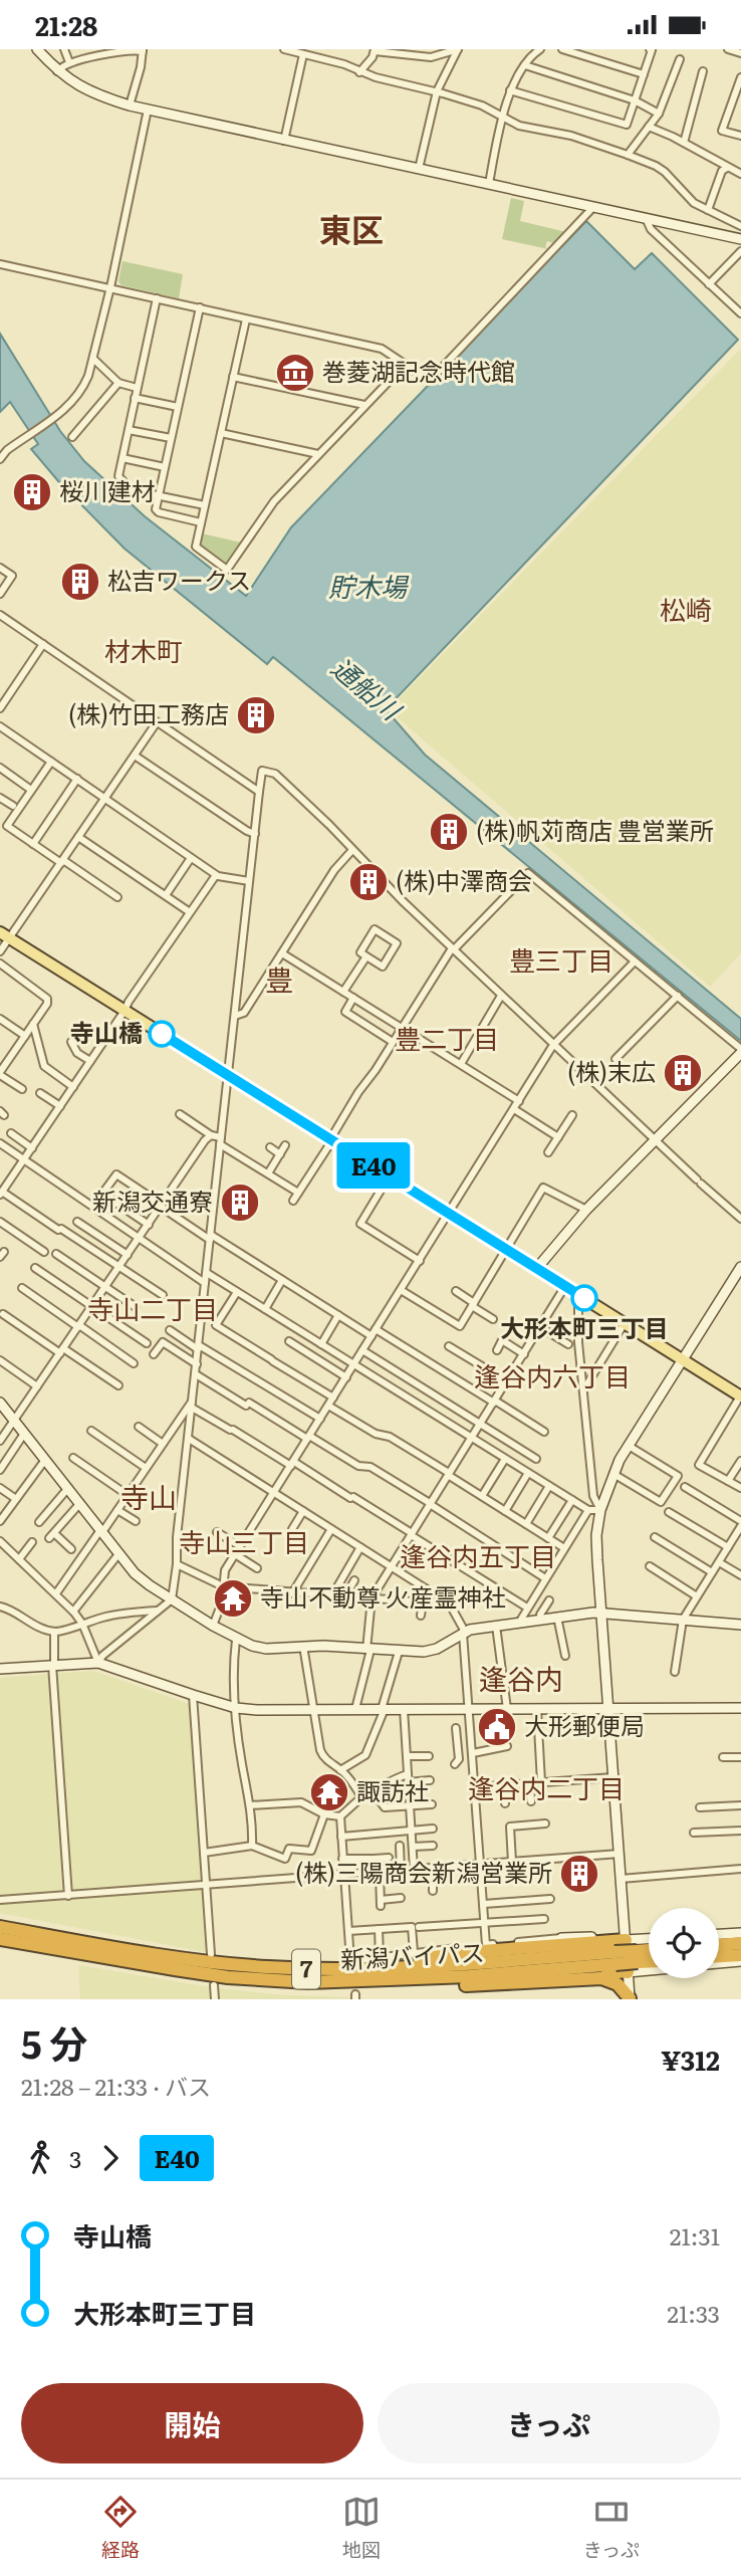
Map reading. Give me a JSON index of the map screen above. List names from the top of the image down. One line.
{"streets":{"highway":["新潟バイパス","7"]},"districts":["東区","松崎","材木町","豊三丁目","豊","豊二丁目","寺山二丁目","逢谷内六丁目","寺山","寺山三丁目","逢谷内五丁目","逢谷内","逢谷内二丁目"],"water":["貯木場","通船川"],"places":{"museum":["巻菱湖記念時代館"],"building":["桜川建材","松吉ワークス","(株)竹田工務店","(株)帆苅商店 豊営業所","(株)中澤商会","(株)末広","新潟交通寮","(株)三陽商会新潟営業所"],"other":["寺山橋","大形本町三丁目"],"temple":["寺山不動尊 火産霊神社","諏訪社"],"public building":["大形郵便局"]},"lines":["bus line E40"],"page":{"status":"21:28","on_map":"E40","heading":["5 分","21:28 – 21:33 · バス","¥312"],"legs":["3","E40"],"list":[{"name":"寺山橋","value":"21:31"},{"name":"大形本町三丁目","value":"21:33"}],"buttons":["開始","きっぷ"],"tabs":["経路","地図","きっぷ"]}}
